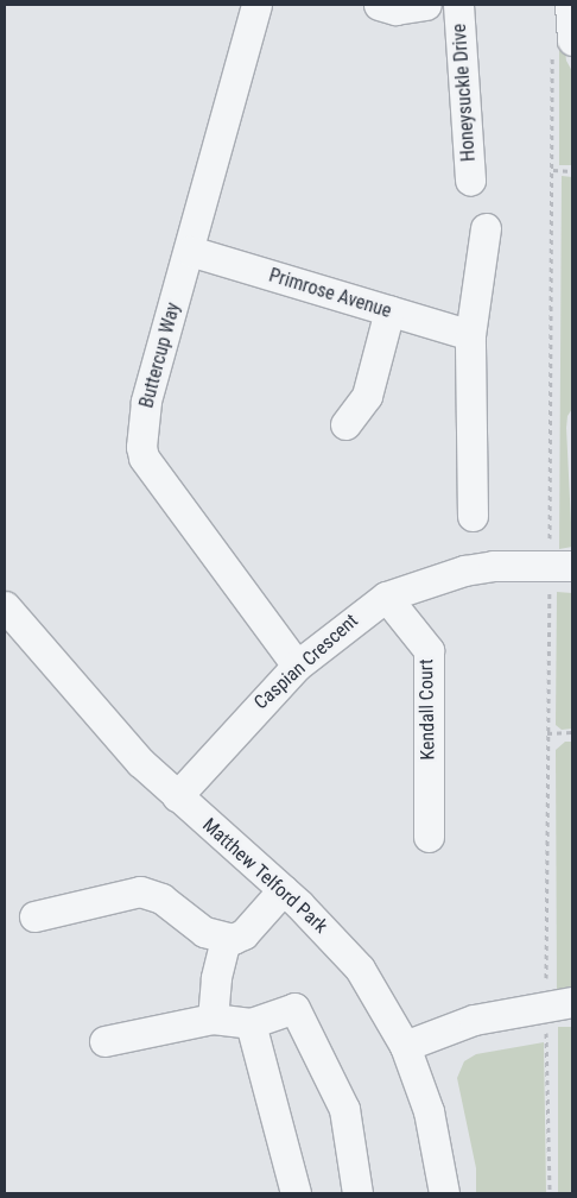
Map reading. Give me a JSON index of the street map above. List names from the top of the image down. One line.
{"streets":{"street":["Honeysuckle Drive","Primrose Avenue","Buttercup Way","Caspian Crescent","Kendall Court","Matthew Telford Park"]},"crossings":[["Primrose Avenue","Buttercup Way"],["Buttercup Way","Caspian Crescent"],["Caspian Crescent","Kendall Court"],["Caspian Crescent","Matthew Telford Park"]]}
